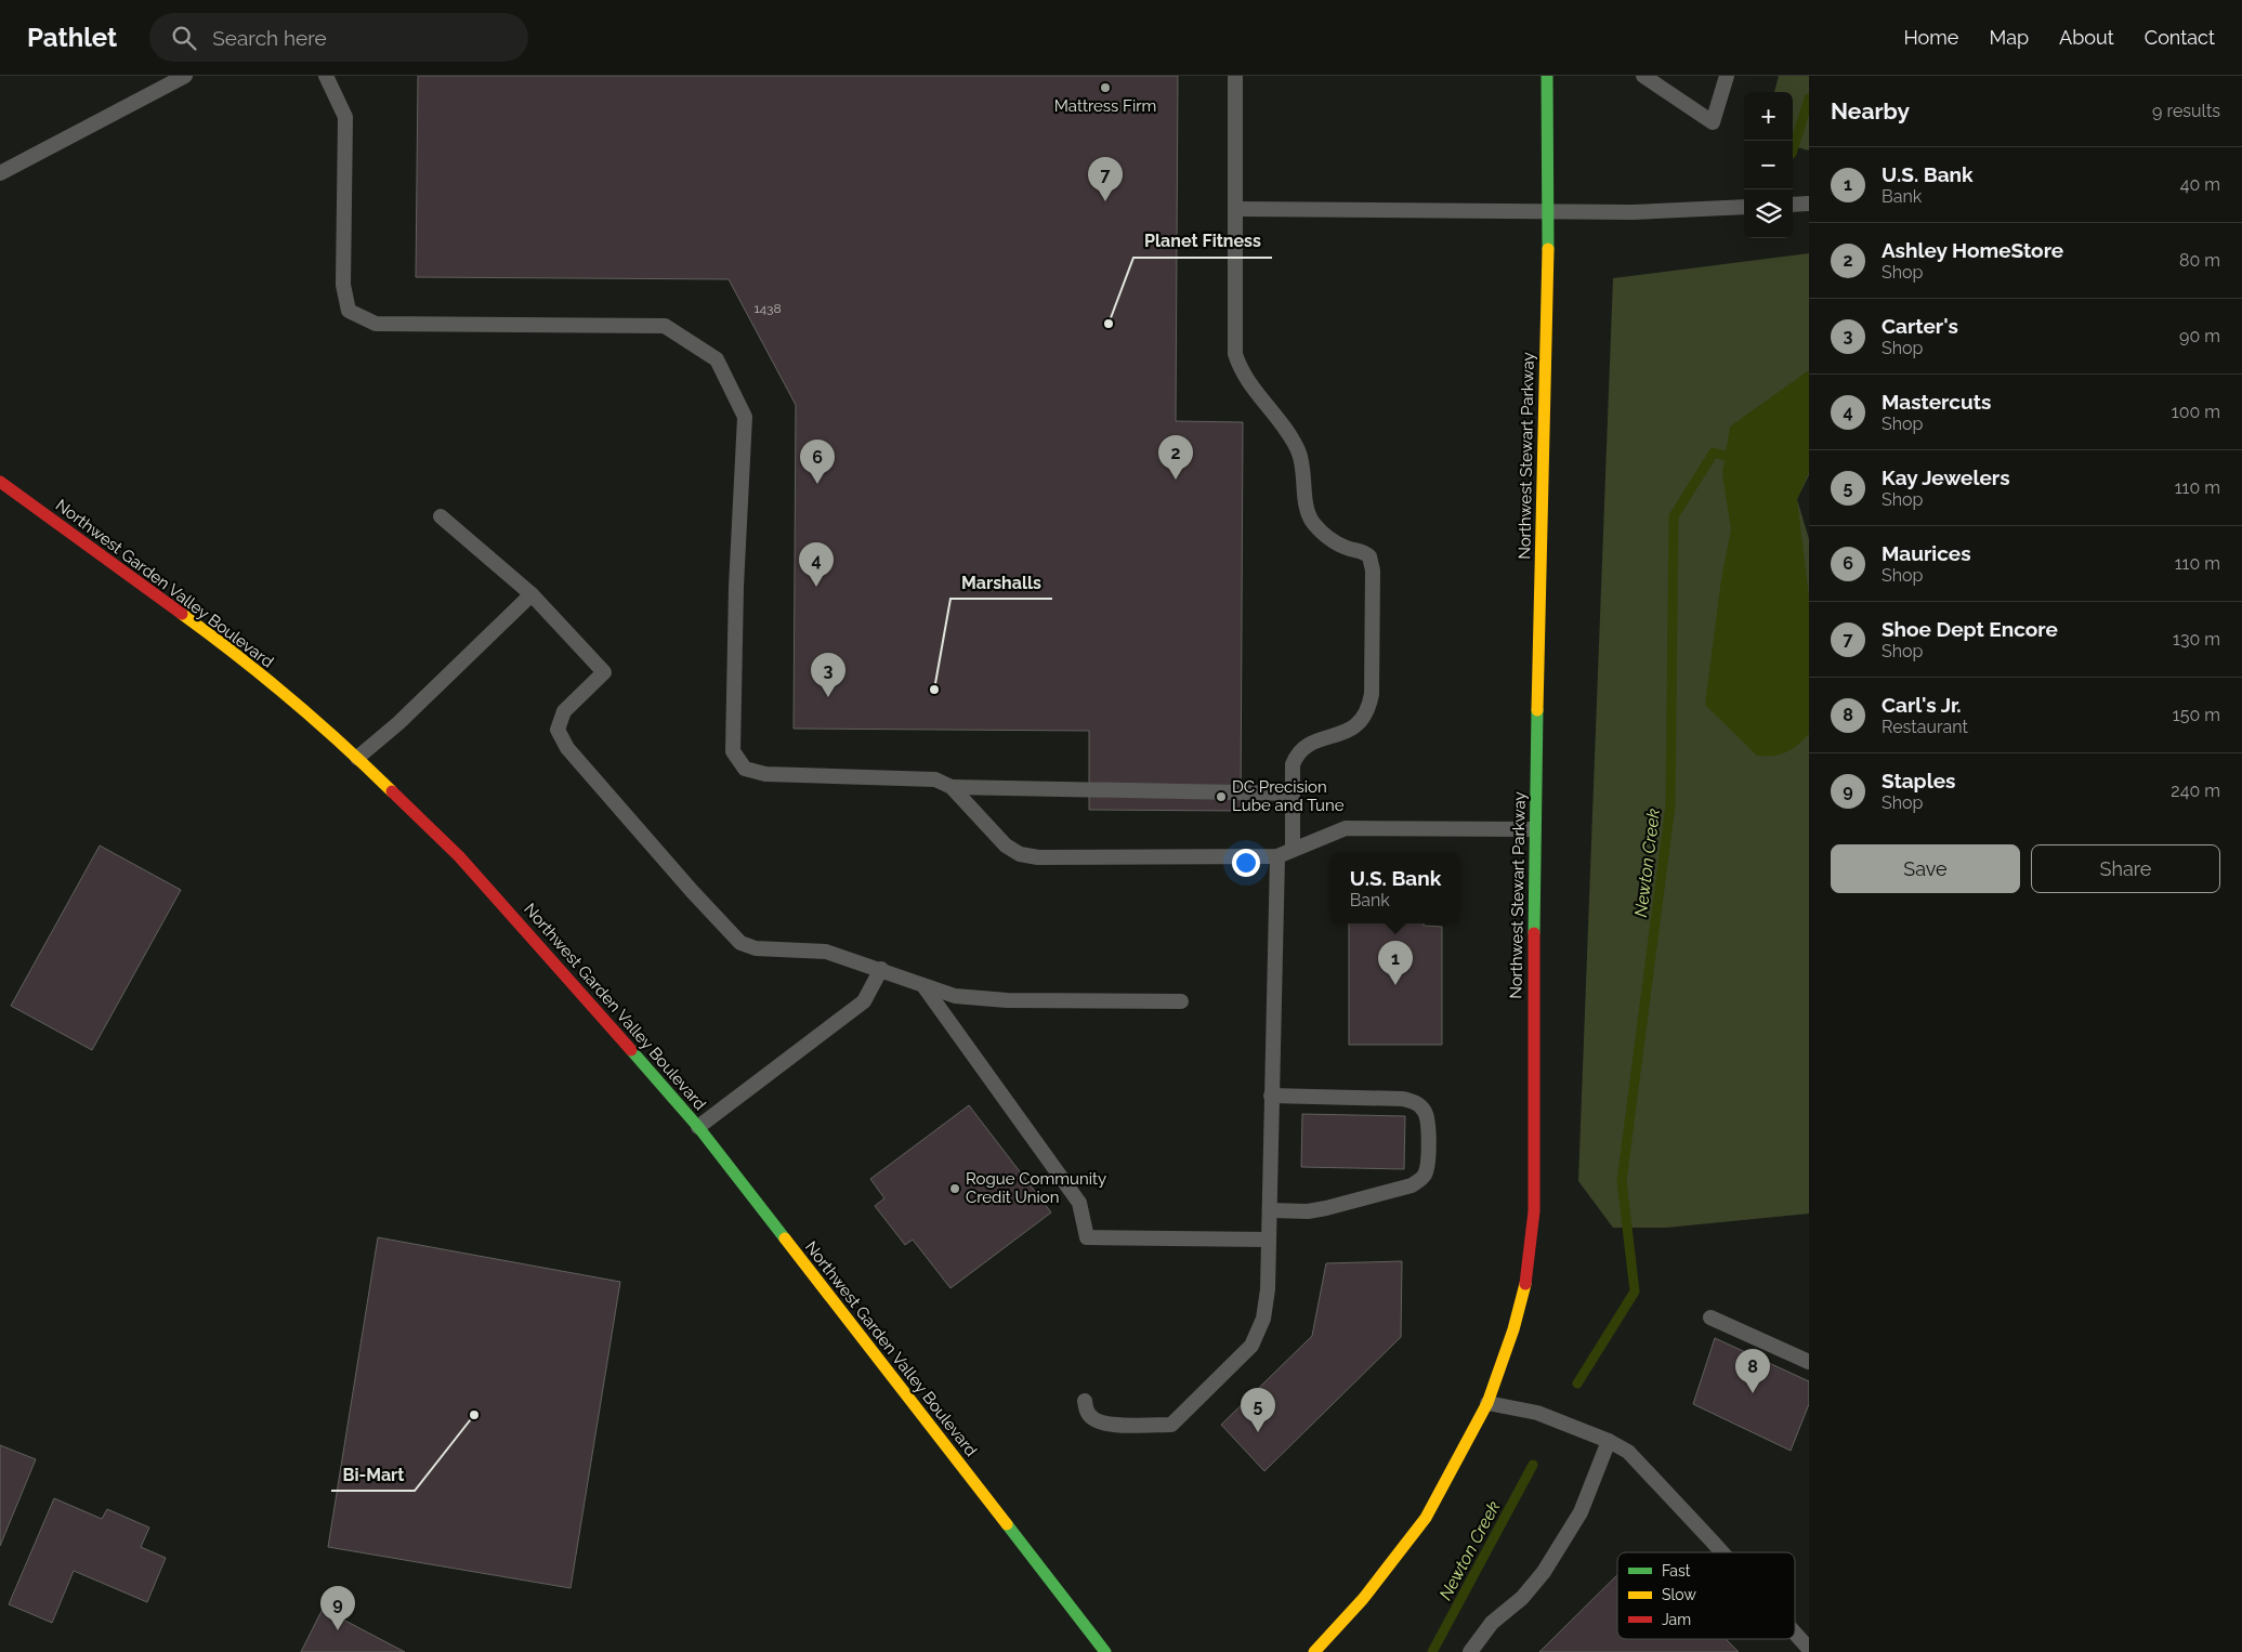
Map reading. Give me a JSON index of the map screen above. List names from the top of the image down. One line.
{"streets":{"main road":["Northwest Stewart Parkway","Northwest Garden Valley Boulevard"]},"water":["Newton Creek"],"places":["Mattress Firm","Planet Fitness","Marshalls","DC Precision Lube and Tune","Rogue Community Credit Union","Bi-Mart"],"house_numbers":["1438"],"legend":["Fast","Slow","Jam"],"page":{"header":"Pathlet","search":"Search here","nav":["Home","Map","About","Contact"],"heading":["Nearby","9 results"],"map_buttons":["+","−"],"list":[{"mark":"1","name":"U.S. Bank","note":"Bank","value":"40 m"},{"mark":"2","name":"Ashley HomeStore","note":"Shop","value":"80 m"},{"mark":"3","name":"Carter's","note":"Shop","value":"90 m"},{"mark":"4","name":"Mastercuts","note":"Shop","value":"100 m"},{"mark":"5","name":"Kay Jewelers","note":"Shop","value":"110 m"},{"mark":"6","name":"Maurices","note":"Shop","value":"110 m"},{"mark":"7","name":"Shoe Dept Encore","note":"Shop","value":"130 m"},{"mark":"8","name":"Carl's Jr.","note":"Restaurant","value":"150 m"},{"mark":"9","name":"Staples","note":"Shop","value":"240 m"}],"pins":["7","2","6","4","3","1","8","5","9"],"buttons":["Save","Share"],"popup":["U.S. Bank","Bank"]}}
